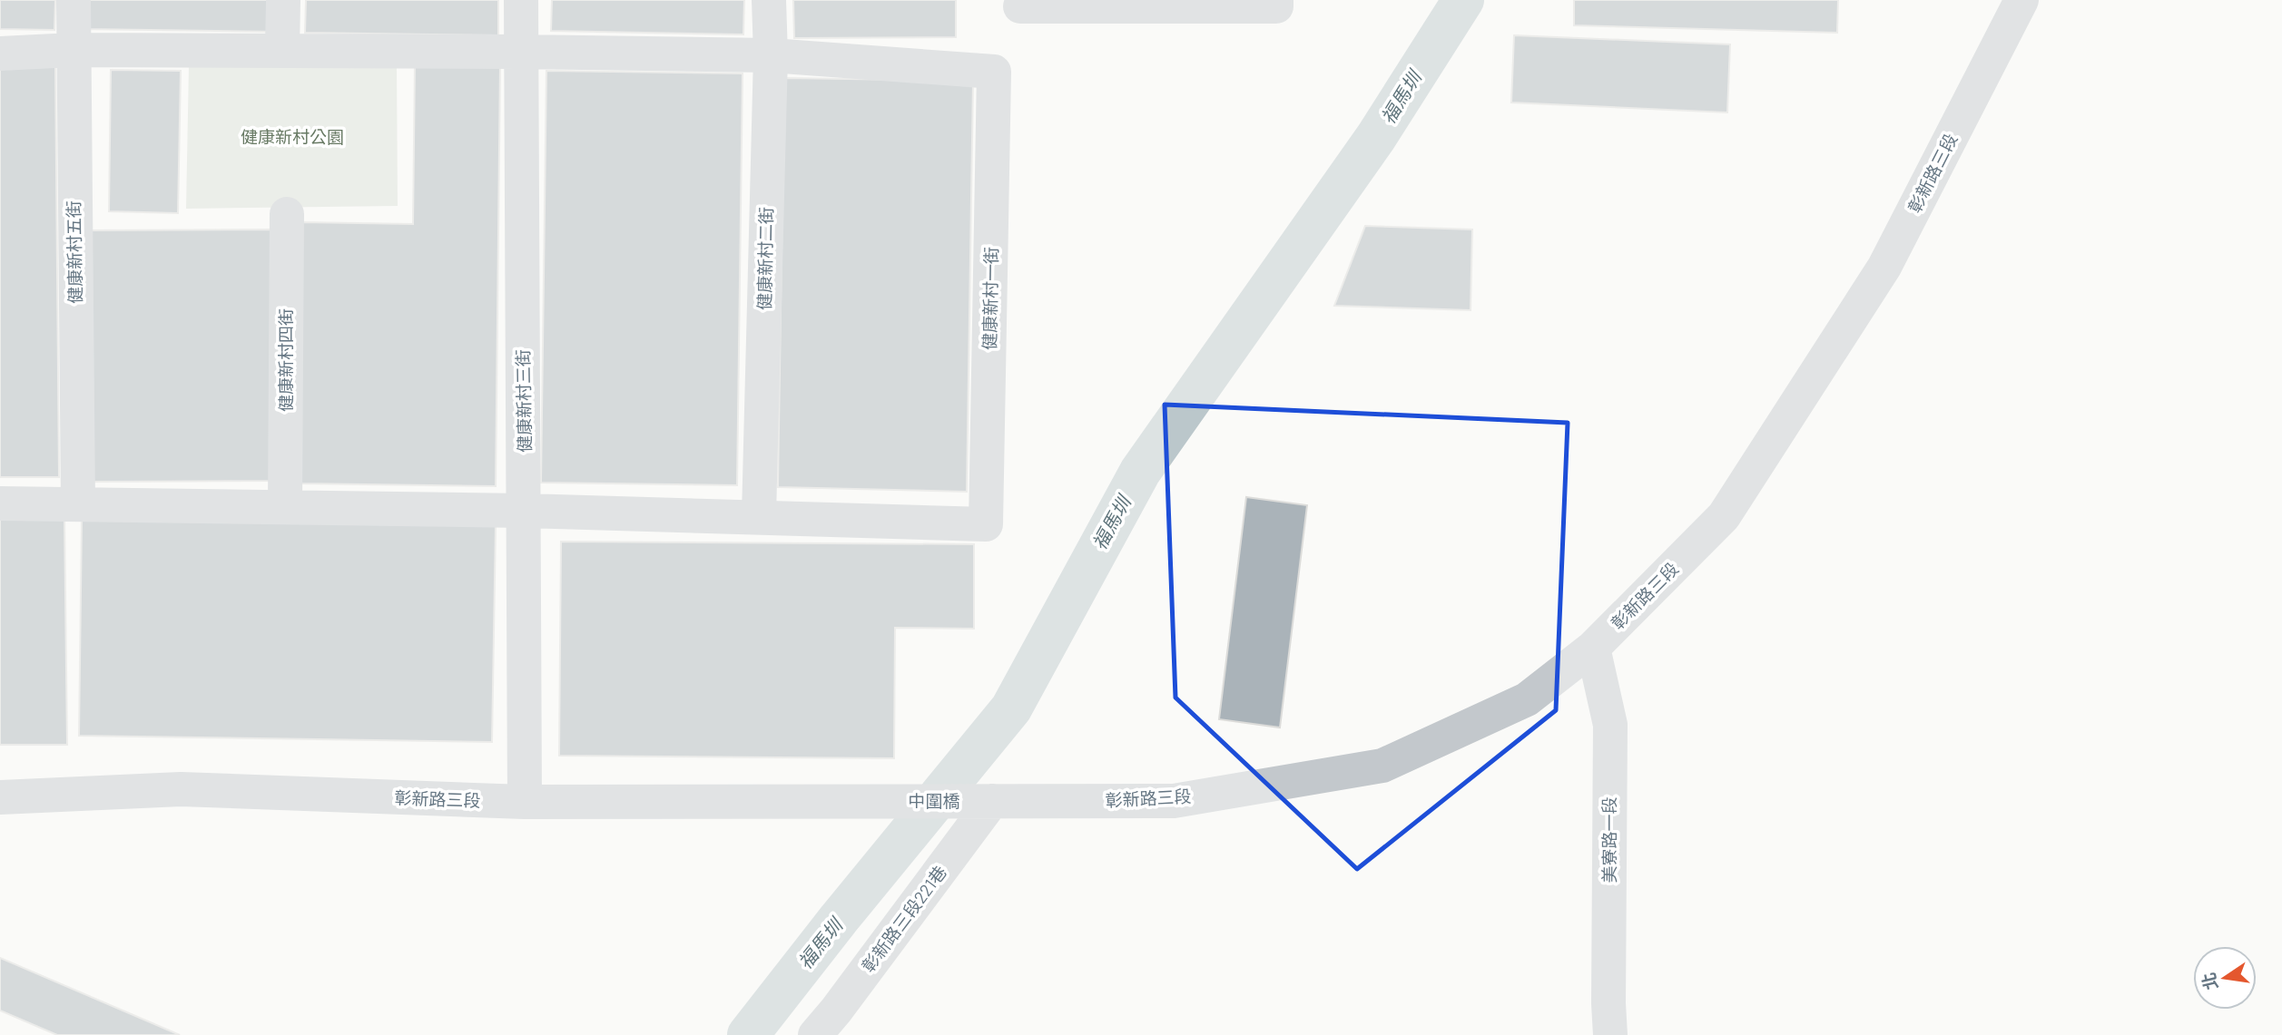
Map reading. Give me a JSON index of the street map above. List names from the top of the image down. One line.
{"streets":{"street":["彰新路三段","健康新村五街","健康新村二街","健康新村一街","健康新村四街","健康新村三街","中圍橋","美寮路一段","彰新路三段221巷"]},"crossings":[["彰新路三段","健康新村三街"],["彰新路三段","中圍橋"],["彰新路三段","美寮路一段"],["彰新路三段","彰新路三段221巷"],["健康新村二街","健康新村一街"],["中圍橋","彰新路三段221巷"]],"water":["福馬圳"],"parks":["健康新村公園"],"north":"left"}
